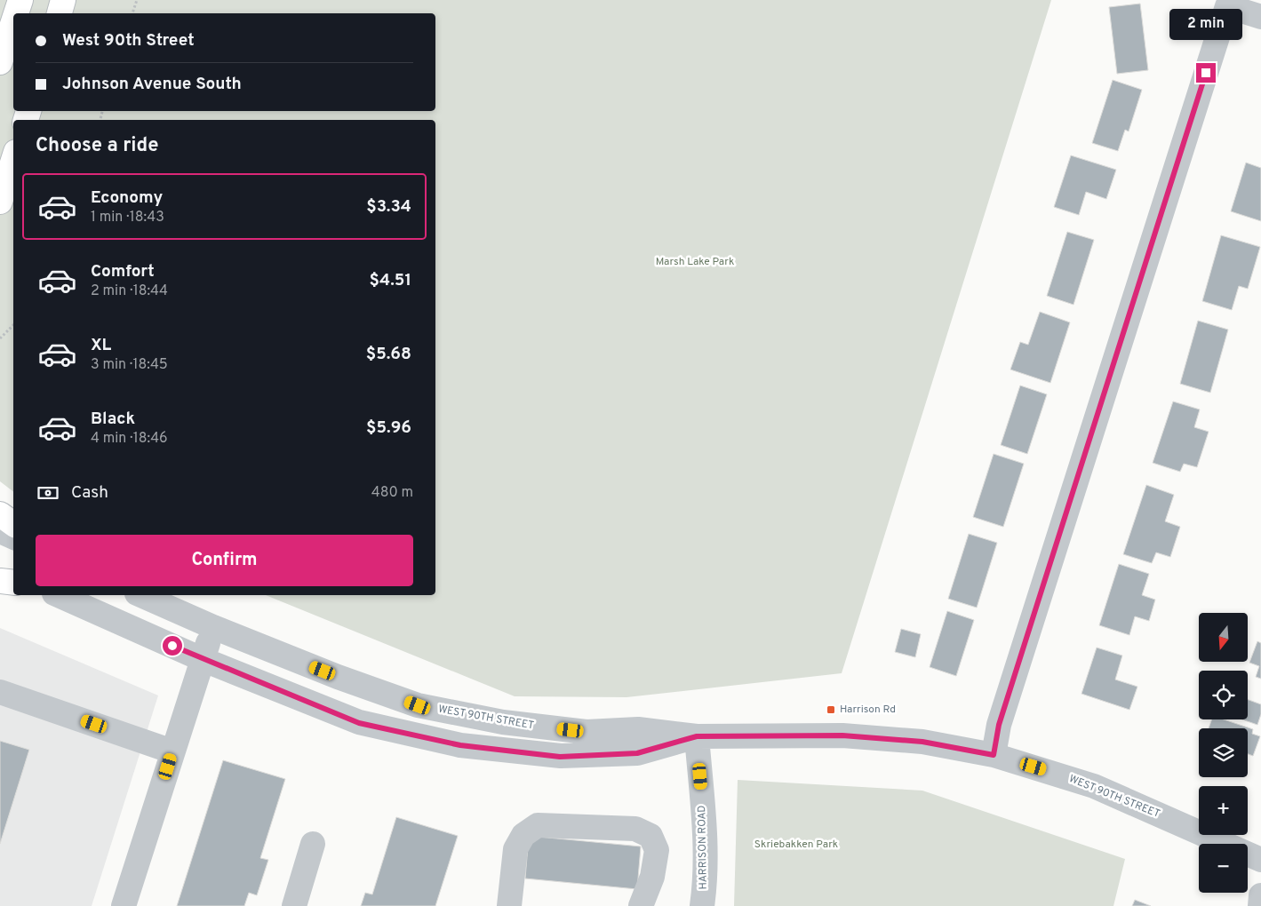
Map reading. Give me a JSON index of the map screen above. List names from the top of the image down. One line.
{"streets":{"street":["WEST 90TH STREET","HARRISON ROAD"]},"crossings":[["WEST 90TH STREET","HARRISON ROAD"]],"parks":["Marsh Lake Park","Skriebakken Park"],"places":{"transit":["Harrison Rd"]},"north":"bottom","page":{"bubble":"2 min","banner":["West 90th Street","Johnson Avenue South"],"heading":"Choose a ride","list":[{"name":"Economy","note":"1 min · 18:43","value":"$3.34"},{"name":"Comfort","note":"2 min · 18:44","value":"$4.51"},{"name":"XL","note":"3 min · 18:45","value":"$5.68"},{"name":"Black","note":"4 min · 18:46","value":"$5.96"}],"pay":["Cash","480 m"],"buttons":"Confirm","map_buttons":["+","−"]}}
